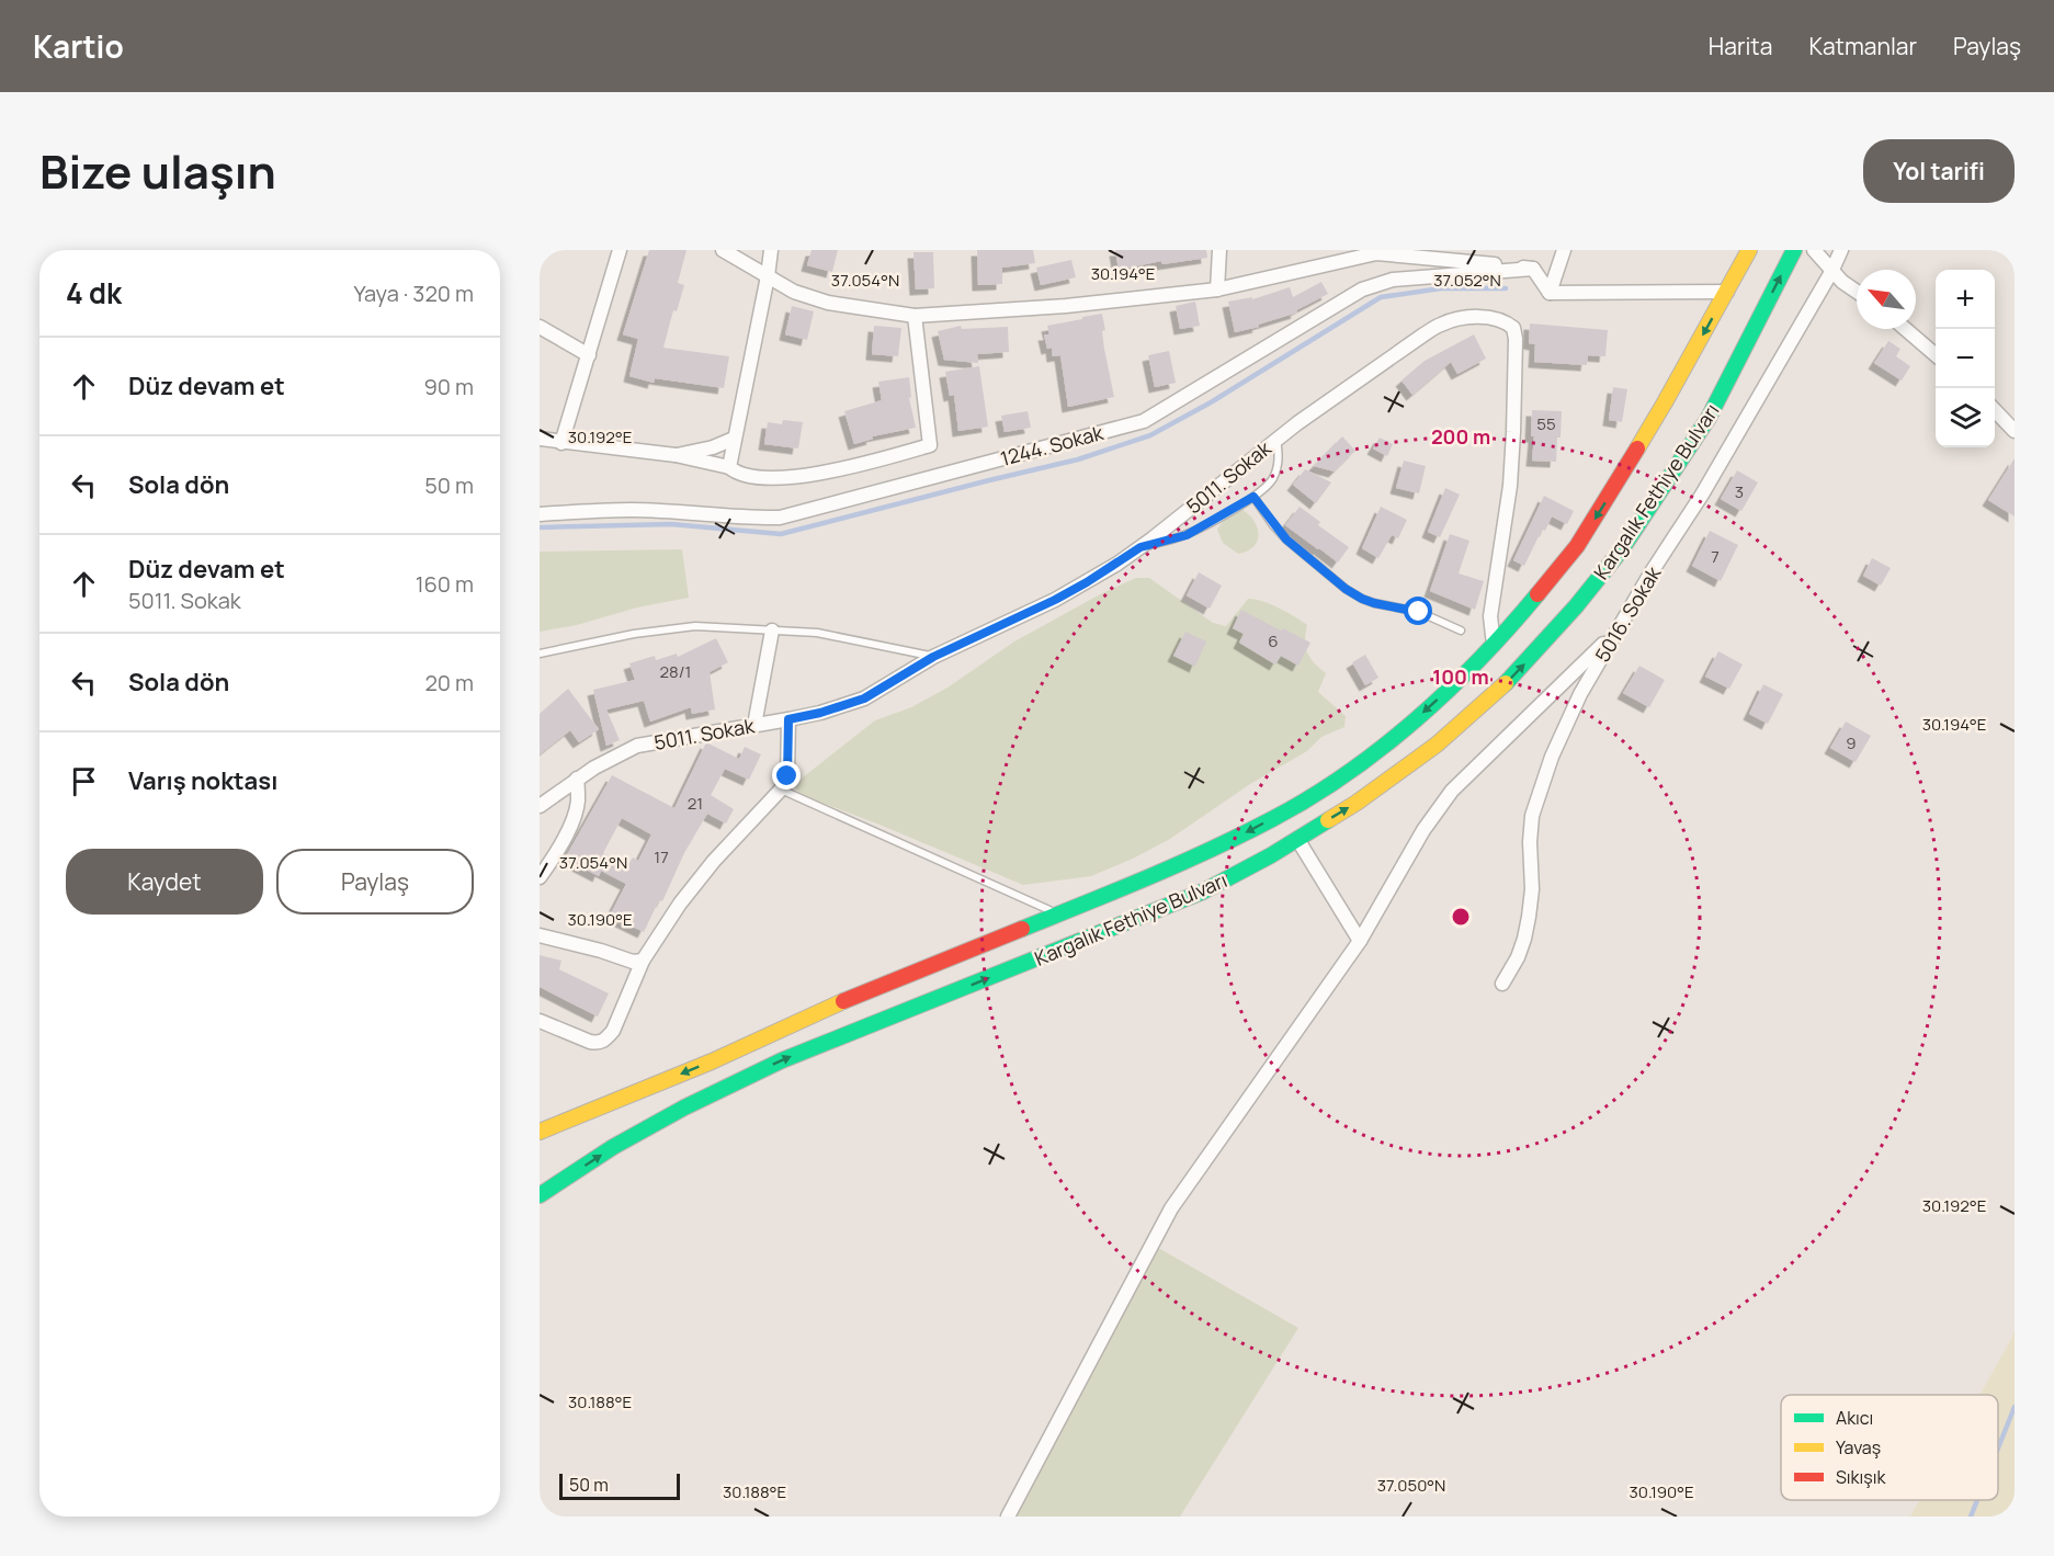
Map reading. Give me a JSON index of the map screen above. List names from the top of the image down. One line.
{"streets":{"highway":["Kargalık Fethiye Bulvarı"],"street":["1244. Sokak","5011. Sokak","5016. Sokak"]},"crossings":[["5011. Sokak","Kargalık Fethiye Bulvarı"]],"house_numbers":["55","3","7","6","28/1","9","21","17"],"legend":["Akıcı","Yavaş","Sıkışık"],"scale_bar":"50 m","north":"top left","page":{"header":"Kartio","nav":["Harita","Katmanlar","Paylaş"],"title":"Bize ulaşın","buttons":["Yol tarifi",["Kaydet","Paylaş"]],"heading":["4 dk","Yaya · 320 m"],"map_buttons":["+","−"],"list":[["Düz devam et","90 m"],["Sola dön","50 m"],["Düz devam et","5011. Sokak","160 m"],["Sola dön","20 m"],"Varış noktası"],"scale":"50 m"},"coordinates":["30.194°E","37.054°N","37.052°N","30.192°E","30.190°E","30.188°E","37.050°N"],"rings":["200 m","100 m"]}
